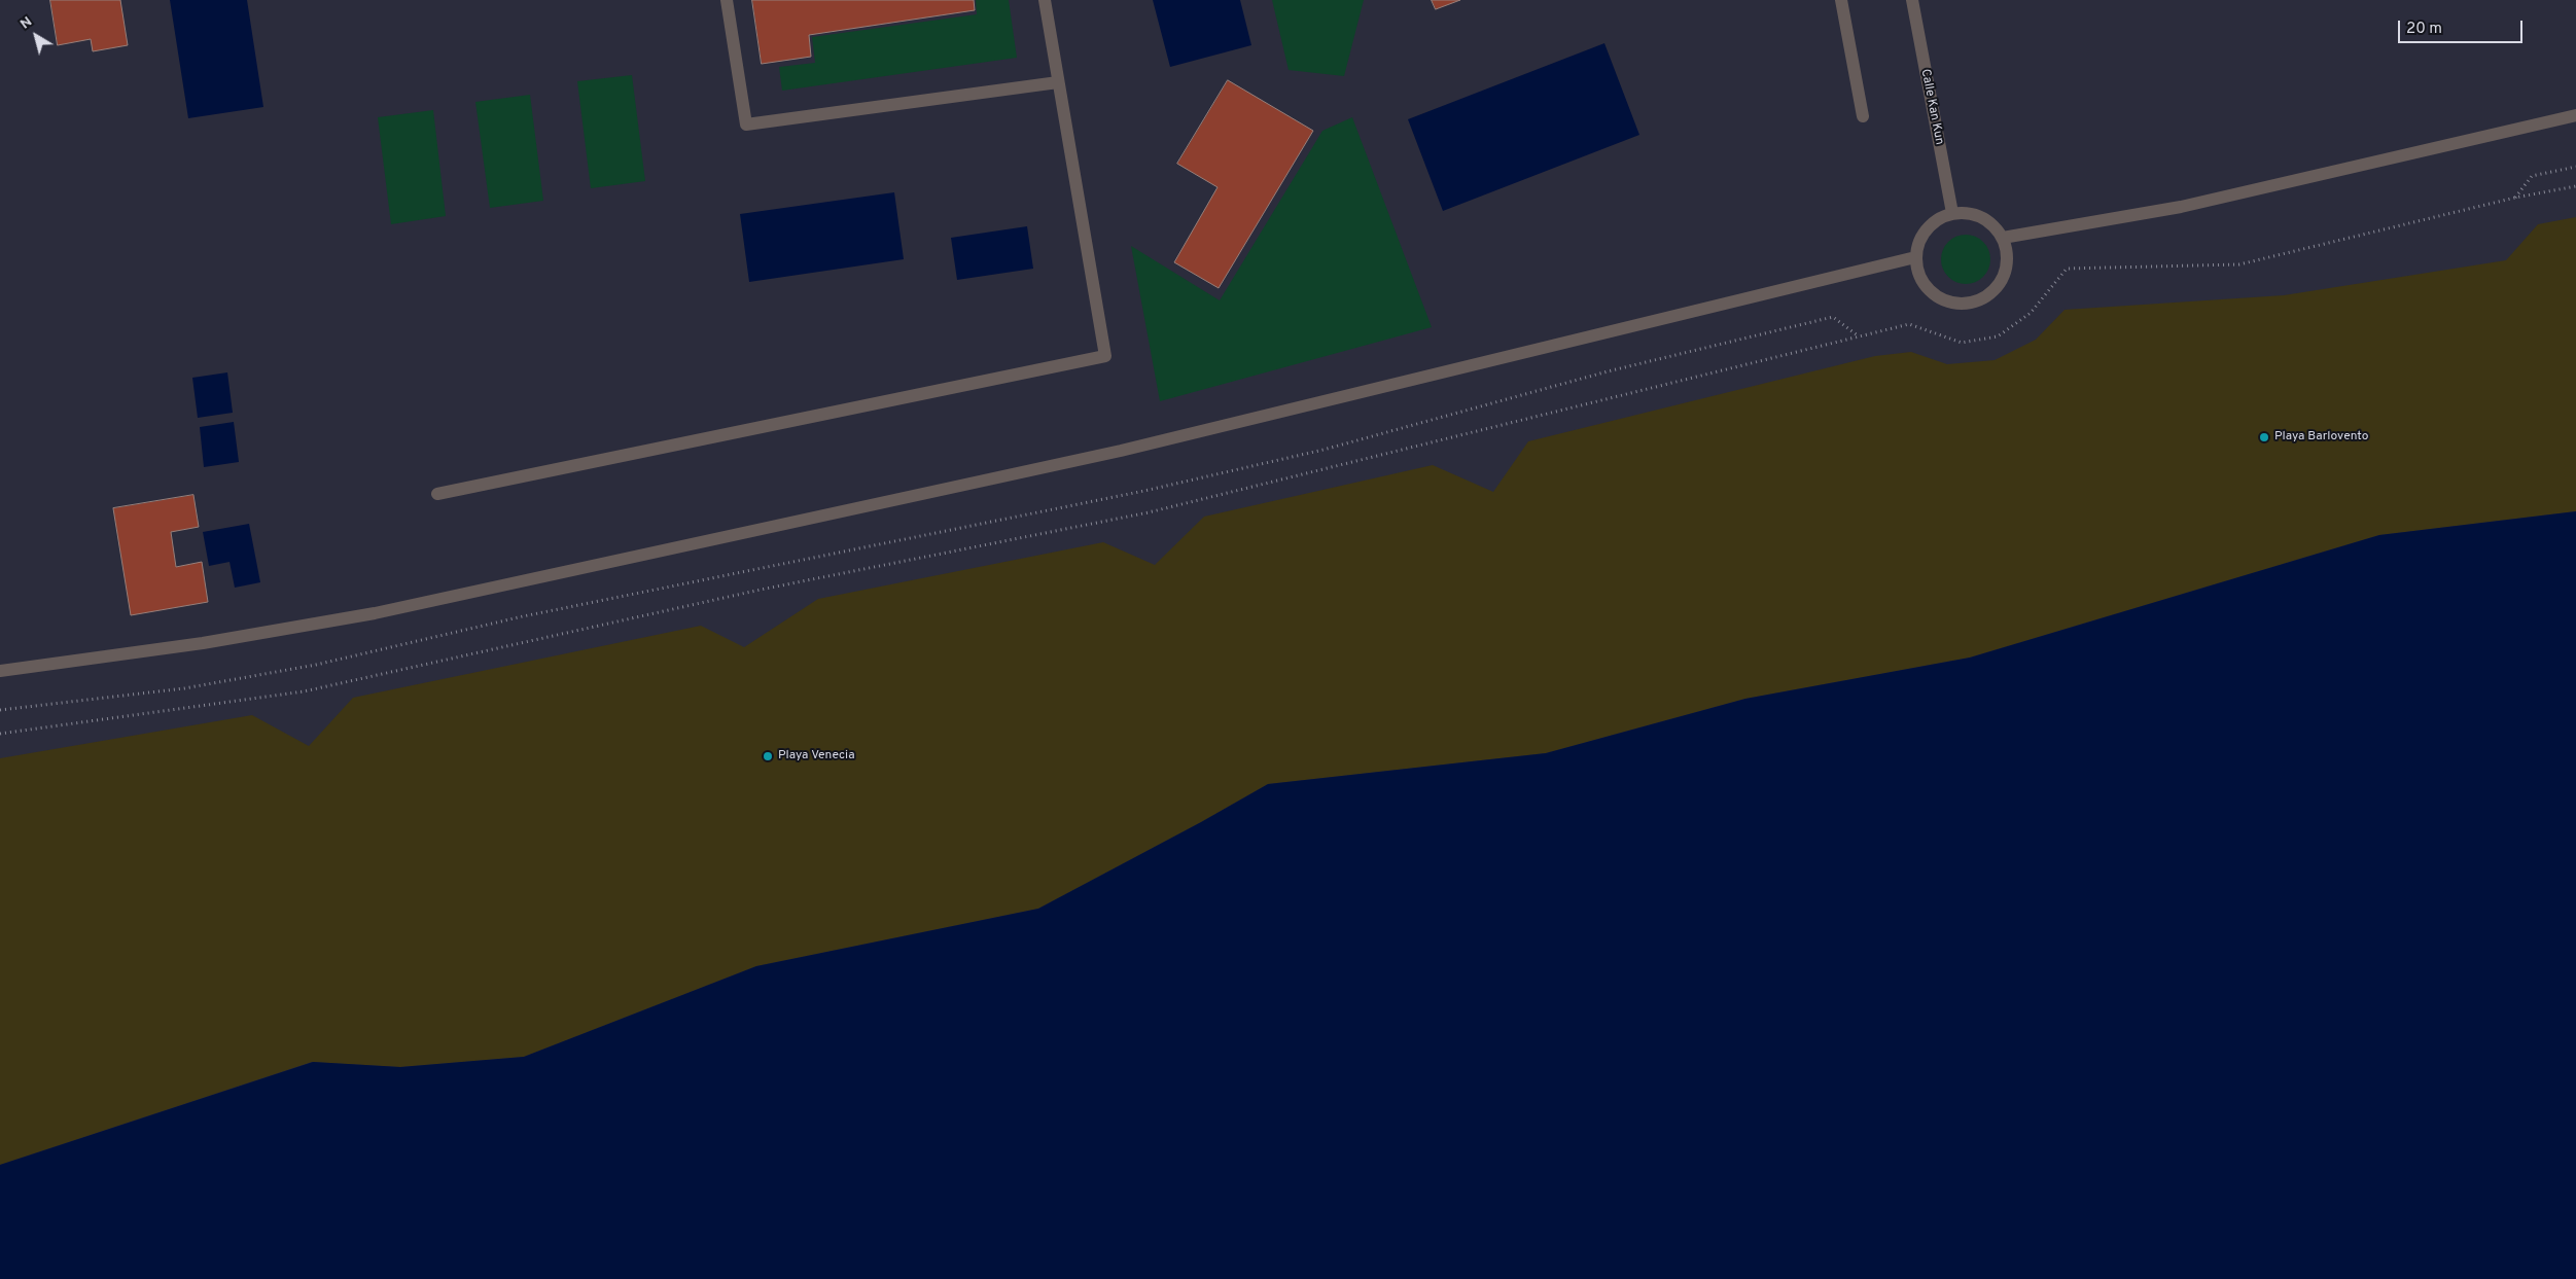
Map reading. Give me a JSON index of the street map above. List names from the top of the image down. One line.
{"streets":{"street":["Calle Kan Kun"]},"places":["Playa Barlovento","Playa Venecia"],"scale_bar":"20 m","north":"top left"}
